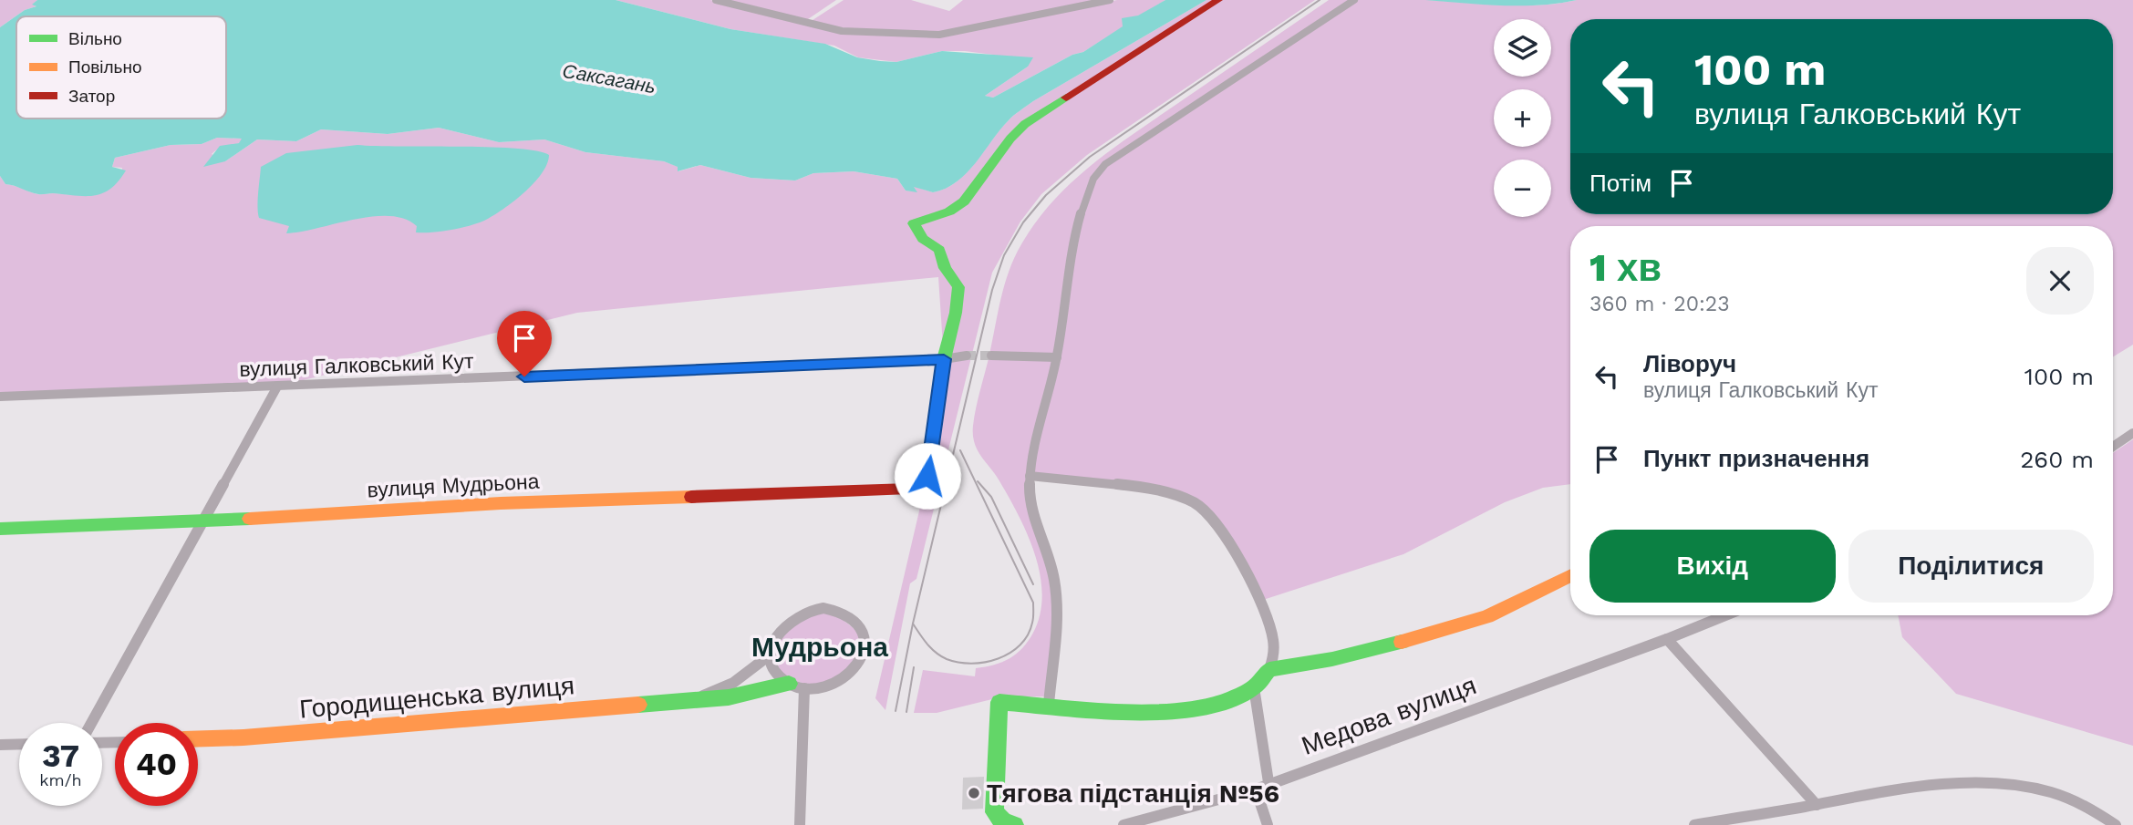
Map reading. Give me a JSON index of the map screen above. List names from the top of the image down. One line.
{"streets":{"street":["вулиця Галковський Кут","вулиця Мудрьона","Городищенська вулиця","Медова вулиця"]},"crossings":[["вулиця Галковський Кут","вулиця Мудрьона"]],"districts":["Мудрьона"],"water":["Саксагань"],"places":["Тягова підстанція №56"],"legend":["Вільно","Повільно","Затор"],"page":{"map_buttons":["+","−"],"turn":["100 m","вулиця Галковський Кут"],"then":"Потім","heading":["1 хв","360 m · 20:23"],"list":[{"name":"Ліворуч","note":"вулиця Галковський Кут","value":"100 m"},{"name":"Пункт призначення","value":"260 m"}],"buttons":["Вихід","Поділитися"],"speed":"37 km/h","limit":"40"}}
